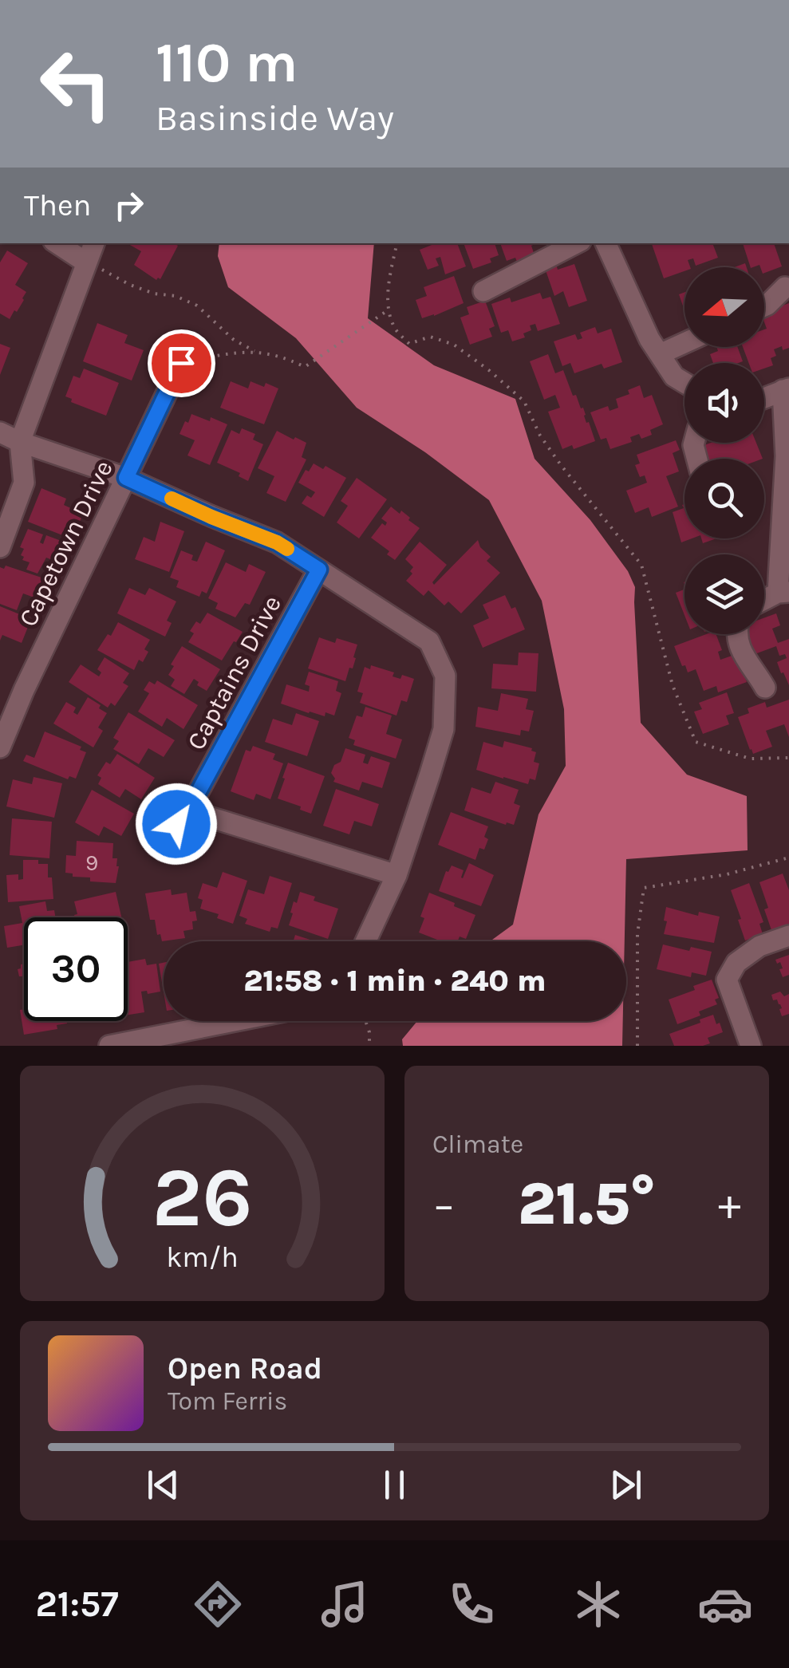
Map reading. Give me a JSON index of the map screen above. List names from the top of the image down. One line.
{"streets":{"street":["Capetown Drive","Captains Drive"]},"house_numbers":["9"],"north":"left","page":{"turn":["110 m","Basinside Way"],"then":"Then","limit":"30","trip":"21:58 · 1 min · 240 m","tile":"Climate","heat":["−","21.5°","+"],"song":["Open Road","Tom Ferris"],"tabs":"21:57","gauge":["26","km/h"]}}
